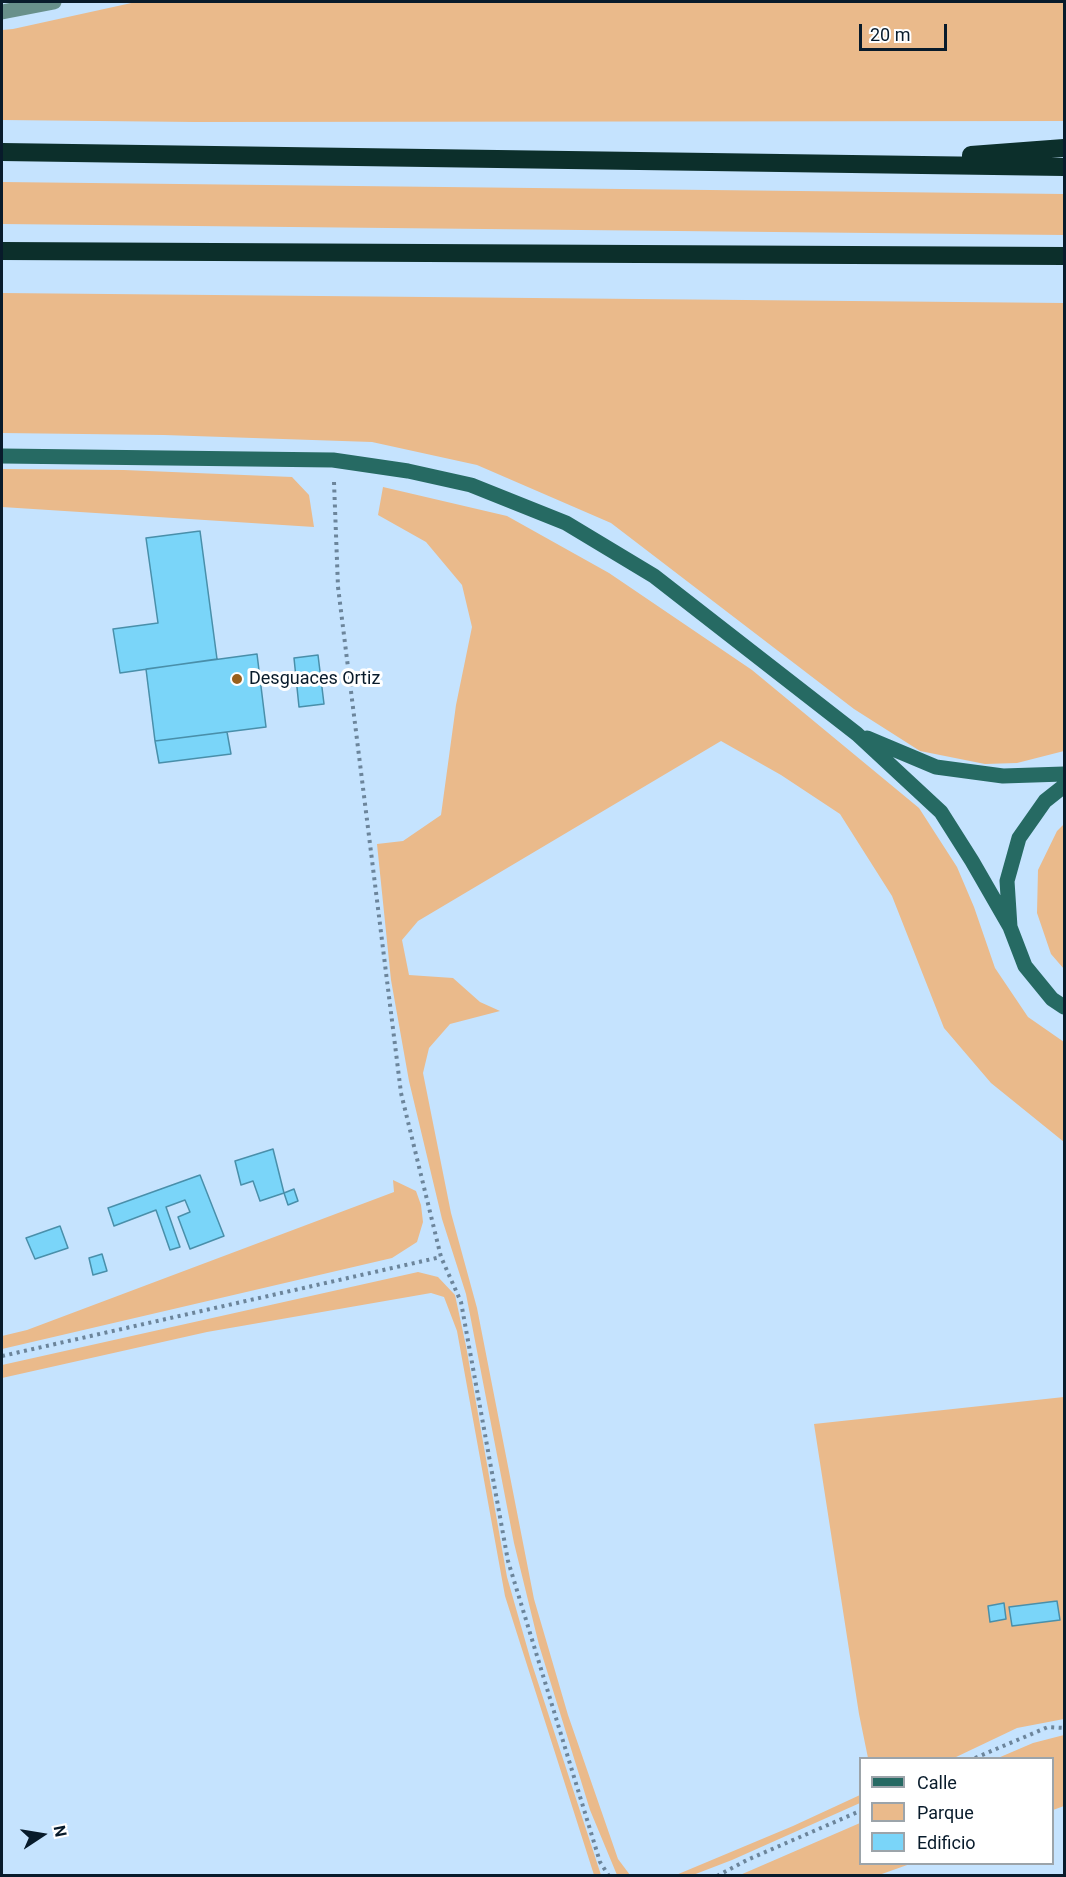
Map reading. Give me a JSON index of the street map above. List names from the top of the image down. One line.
{"places":["Desguaces Ortiz"],"legend":["Calle","Parque","Edificio"],"scale_bar":"20 m","north":"right"}
